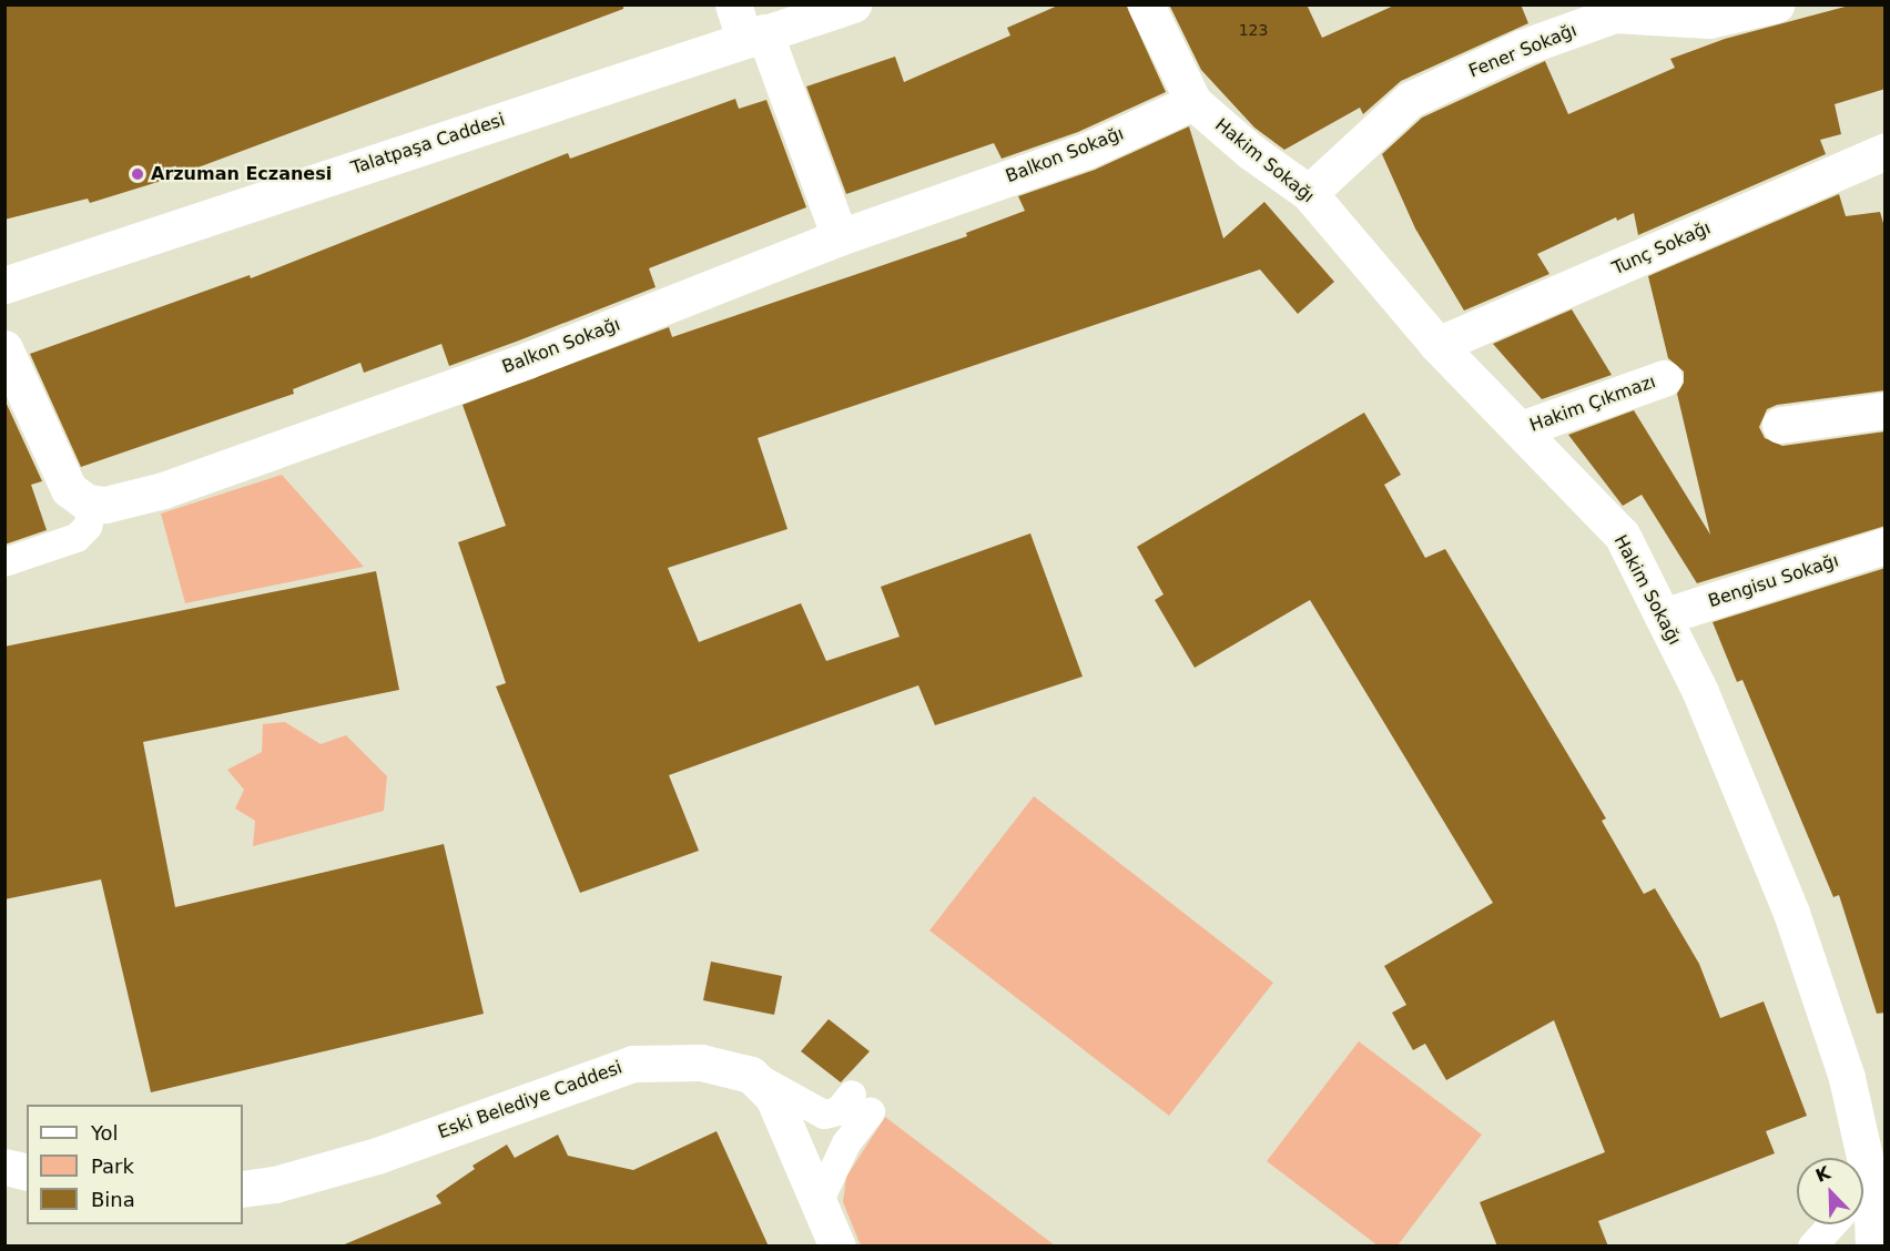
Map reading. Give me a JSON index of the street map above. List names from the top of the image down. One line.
{"streets":{"street":["Fener Sokağı","Talatpaşa Caddesi","Balkon Sokağı","Hakim Sokağı","Tunç Sokağı","Hakim Çıkmazı","Bengisu Sokağı","Eski Belediye Caddesi"]},"crossings":[["Fener Sokağı","Hakim Sokağı"],["Balkon Sokağı","Hakim Sokağı"],["Hakim Sokağı","Tunç Sokağı"],["Hakim Sokağı","Hakim Çıkmazı"],["Hakim Sokağı","Bengisu Sokağı"]],"places":["Arzuman Eczanesi"],"house_numbers":["123"],"legend":["Yol","Park","Bina"],"north":"top left"}
